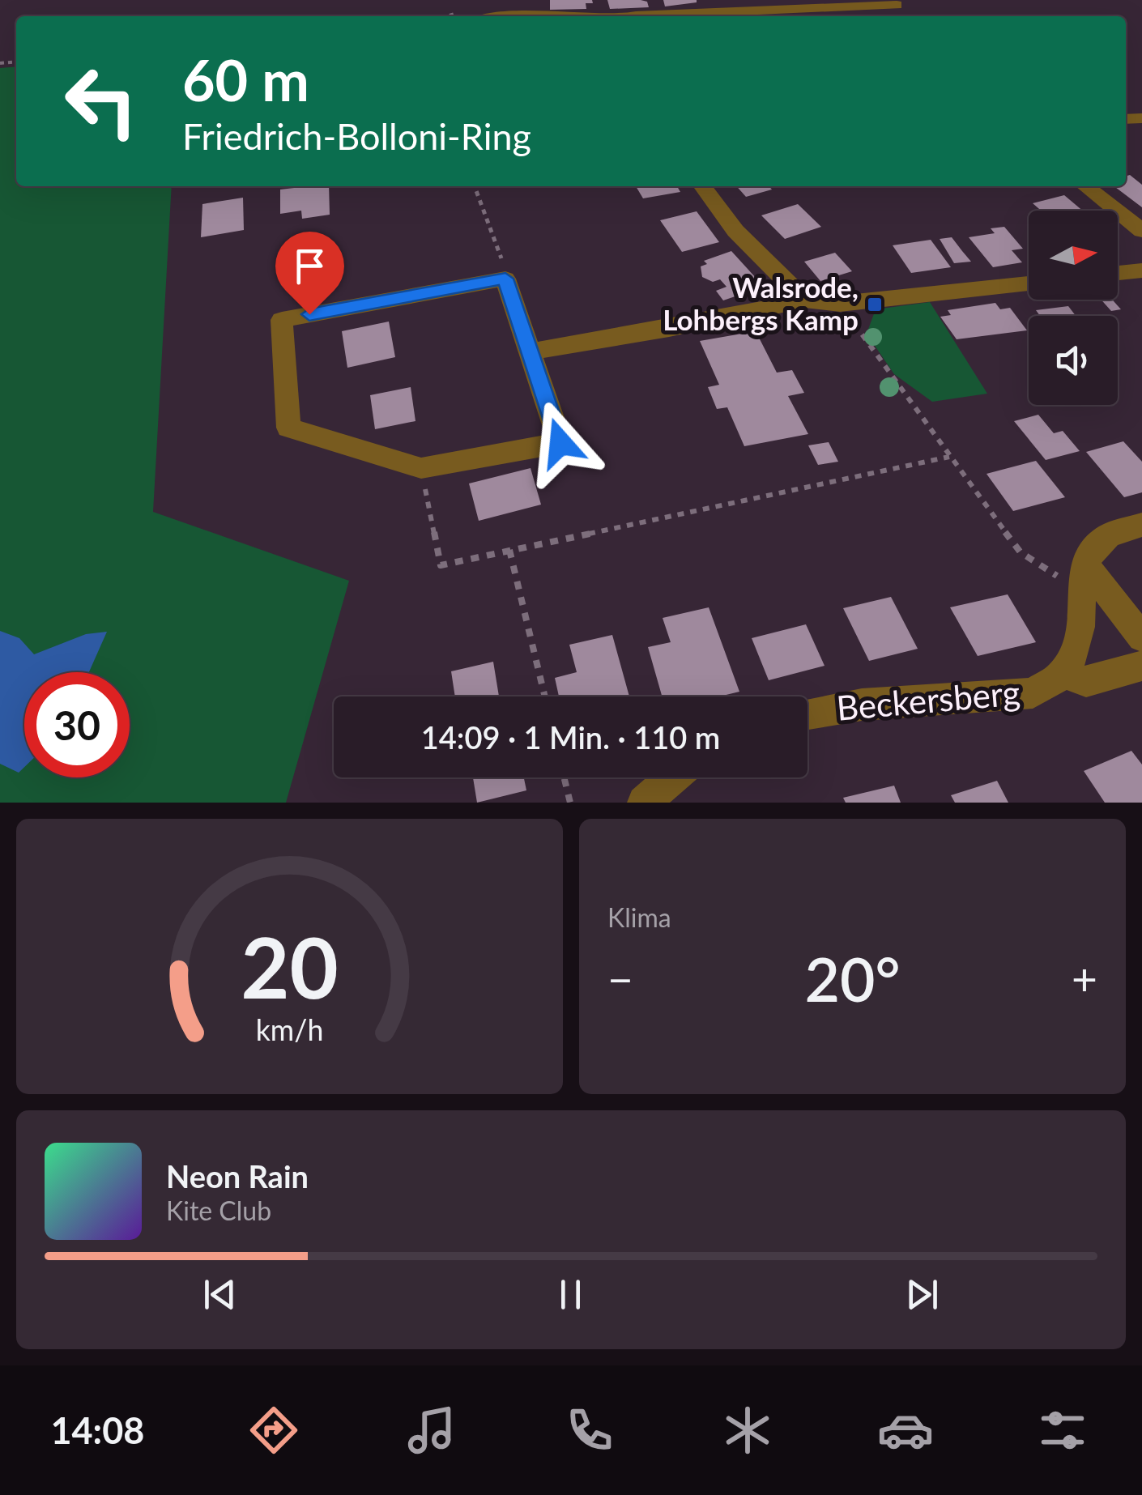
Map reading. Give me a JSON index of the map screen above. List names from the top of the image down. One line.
{"streets":{"street":["Beckersberg"]},"places":{"transit":["Walsrode, Lohbergs Kamp"]},"north":"right","page":{"turn":["60 m","Friedrich-Bolloni-Ring"],"limit":"30","trip":"14:09 · 1 Min. · 110 m","tile":"Klima","heat":["−","20°","+"],"song":["Neon Rain","Kite Club"],"tabs":"14:08","gauge":["20","km/h"]}}
